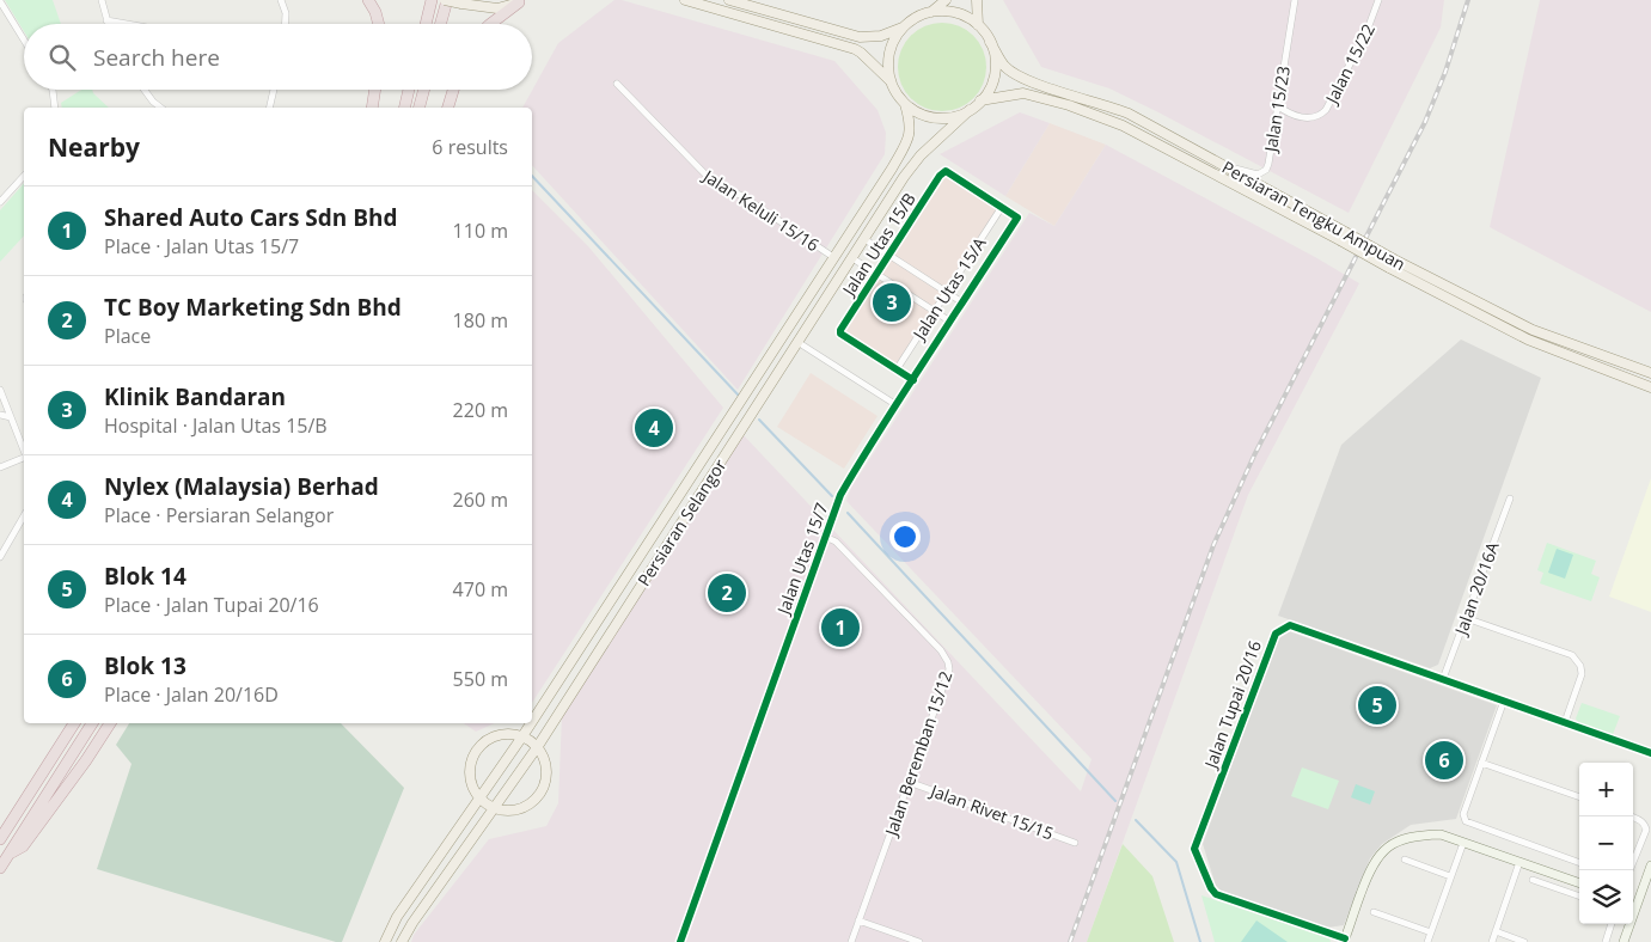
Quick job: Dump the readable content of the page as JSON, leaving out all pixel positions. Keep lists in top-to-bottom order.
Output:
{
  "streets": {
    "main road": ["Persiaran Tengku Ampuan", "Persiaran Selangor"],
    "street": [
      "Jalan 15/22",
      "Jalan 15/23",
      "Jalan Keluli 15/16",
      "Jalan Utas 15/B",
      "Jalan Utas 15/A",
      "Jalan Utas 15/7",
      "Jalan 20/16A",
      "Jalan Tupai 20/16",
      "Jalan Beremban 15/12",
      "Jalan Rivet 15/15"
    ]
  },
  "crossings": [
    ["Jalan 15/22", "Jalan 15/23"],
    ["Jalan 15/23", "Persiaran Tengku Ampuan"],
    ["Jalan Keluli 15/16", "Persiaran Selangor"],
    ["Persiaran Tengku Ampuan", "Persiaran Selangor"],
    ["Jalan Utas 15/B", "Jalan Utas 15/A"],
    ["Jalan Utas 15/B", "Jalan Utas 15/7"],
    ["Jalan Utas 15/7", "Jalan Beremban 15/12"],
    ["Jalan 20/16A", "Jalan Tupai 20/16"],
    ["Jalan Beremban 15/12", "Jalan Rivet 15/15"]
  ],
  "page": {
    "search": "Search here",
    "heading": ["Nearby", "6 results"],
    "list": [
      {
        "mark": "1",
        "name": "Shared Auto Cars Sdn Bhd",
        "note": "Place · Jalan Utas 15/7",
        "value": "110 m"
      },
      {
        "mark": "2",
        "name": "TC Boy Marketing Sdn Bhd",
        "note": "Place",
        "value": "180 m"
      },
      {
        "mark": "3",
        "name": "Klinik Bandaran",
        "note": "Hospital · Jalan Utas 15/B",
        "value": "220 m"
      },
      {
        "mark": "4",
        "name": "Nylex (Malaysia) Berhad",
        "note": "Place · Persiaran Selangor",
        "value": "260 m"
      },
      {
        "mark": "5",
        "name": "Blok 14",
        "note": "Place · Jalan Tupai 20/16",
        "value": "470 m"
      },
      {
        "mark": "6",
        "name": "Blok 13",
        "note": "Place · Jalan 20/16D",
        "value": "550 m"
      }
    ],
    "pins": [
      "3",
      "4",
      "2",
      "1",
      "5",
      "6"
    ],
    "map_buttons": ["+", "−"]
  }
}
